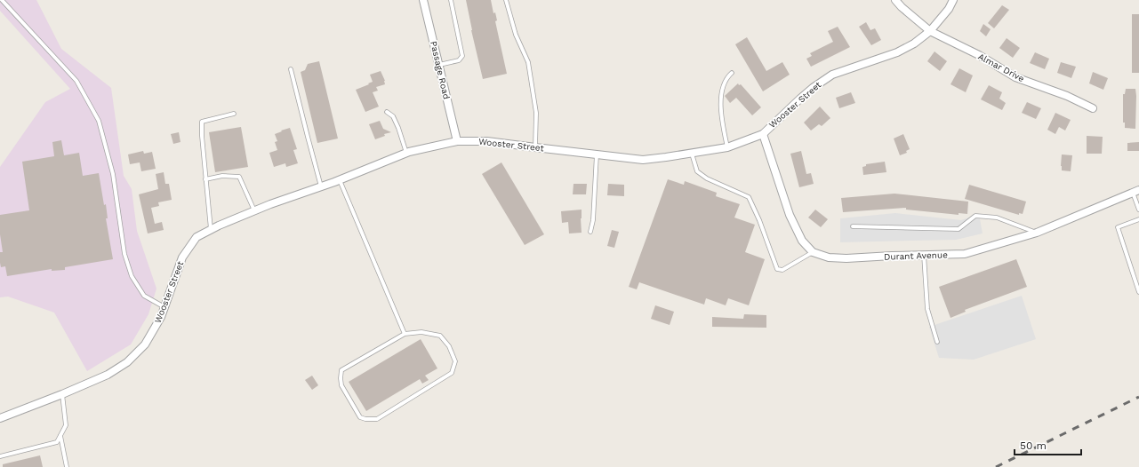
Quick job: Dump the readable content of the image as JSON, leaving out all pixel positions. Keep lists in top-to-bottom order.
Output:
{
  "streets": {
    "street": [
      "Almar Drive",
      "Passage Road",
      "Wooster Street",
      "Durant Avenue"
    ]
  },
  "crossings": [
    ["Almar Drive", "Wooster Street"],
    ["Passage Road", "Wooster Street"]
  ],
  "scale_bar": "50 m"
}
